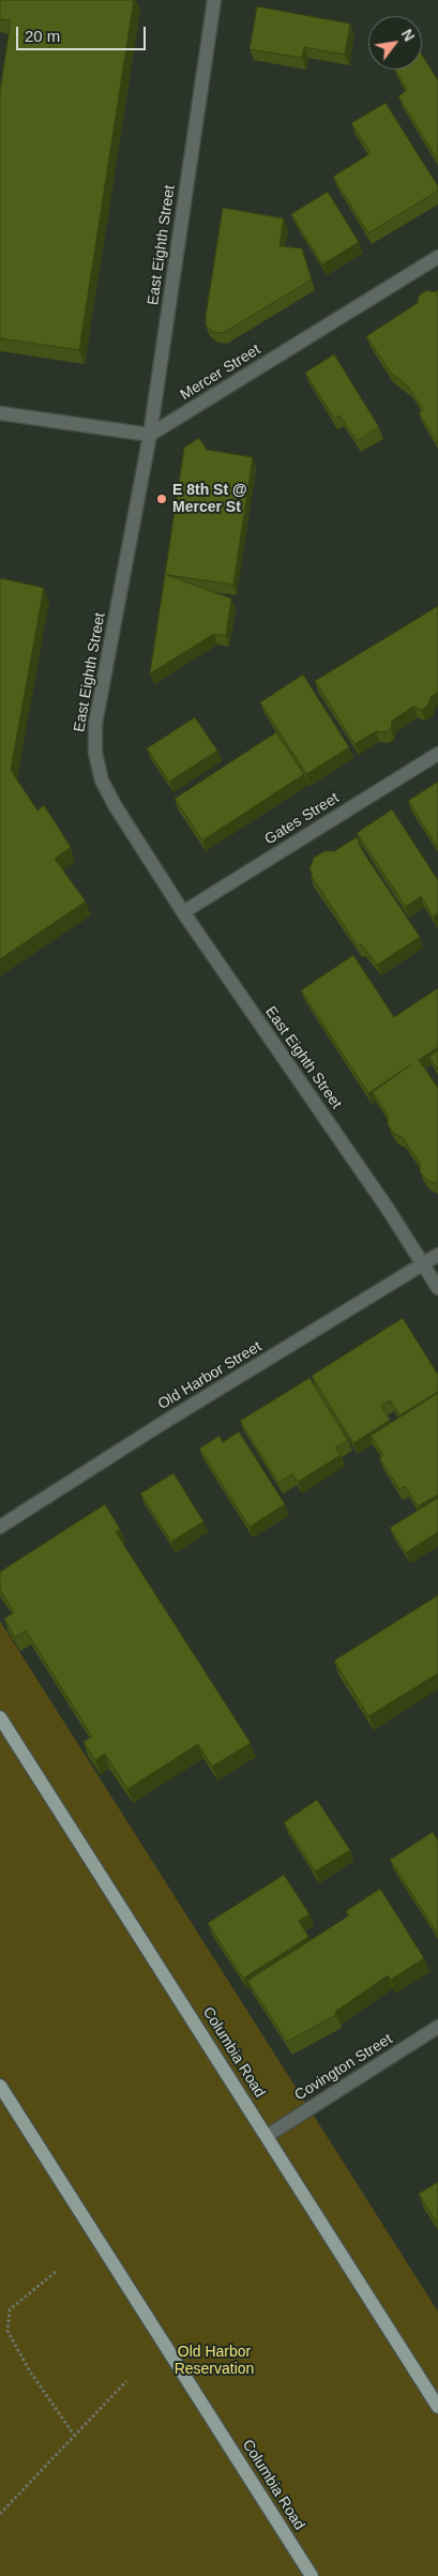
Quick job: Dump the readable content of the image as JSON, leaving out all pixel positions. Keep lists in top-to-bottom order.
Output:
{
  "streets": {
    "main road": ["Columbia Road"],
    "street": [
      "East Eighth Street",
      "Mercer Street",
      "Gates Street",
      "Old Harbor Street",
      "Covington Street"
    ]
  },
  "crossings": [
    ["East Eighth Street", "Mercer Street"],
    ["East Eighth Street", "Gates Street"],
    ["East Eighth Street", "Old Harbor Street"],
    ["Columbia Road", "Covington Street"]
  ],
  "parks": ["Old Harbor Reservation"],
  "places": ["E 8th St @ Mercer St"],
  "scale_bar": "20 m",
  "north": "top right"
}
